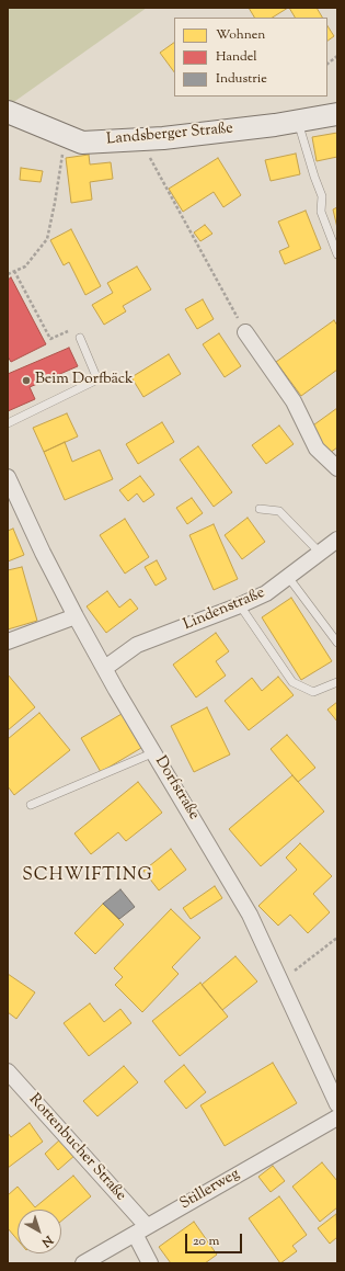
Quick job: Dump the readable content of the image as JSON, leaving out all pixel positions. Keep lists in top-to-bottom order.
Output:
{
  "streets": {
    "street": [
      "Landsberger Straße",
      "Lindenstraße",
      "Dorfstraße",
      "Rottenbucher Straße",
      "Stillerweg"
    ]
  },
  "crossings": [
    ["Lindenstraße", "Dorfstraße"],
    ["Rottenbucher Straße", "Stillerweg"]
  ],
  "districts": ["SCHWIFTING"],
  "places": ["Beim Dorfbäck"],
  "legend": ["Wohnen", "Handel", "Industrie"],
  "scale_bar": "20 m",
  "north": "bottom right"
}
